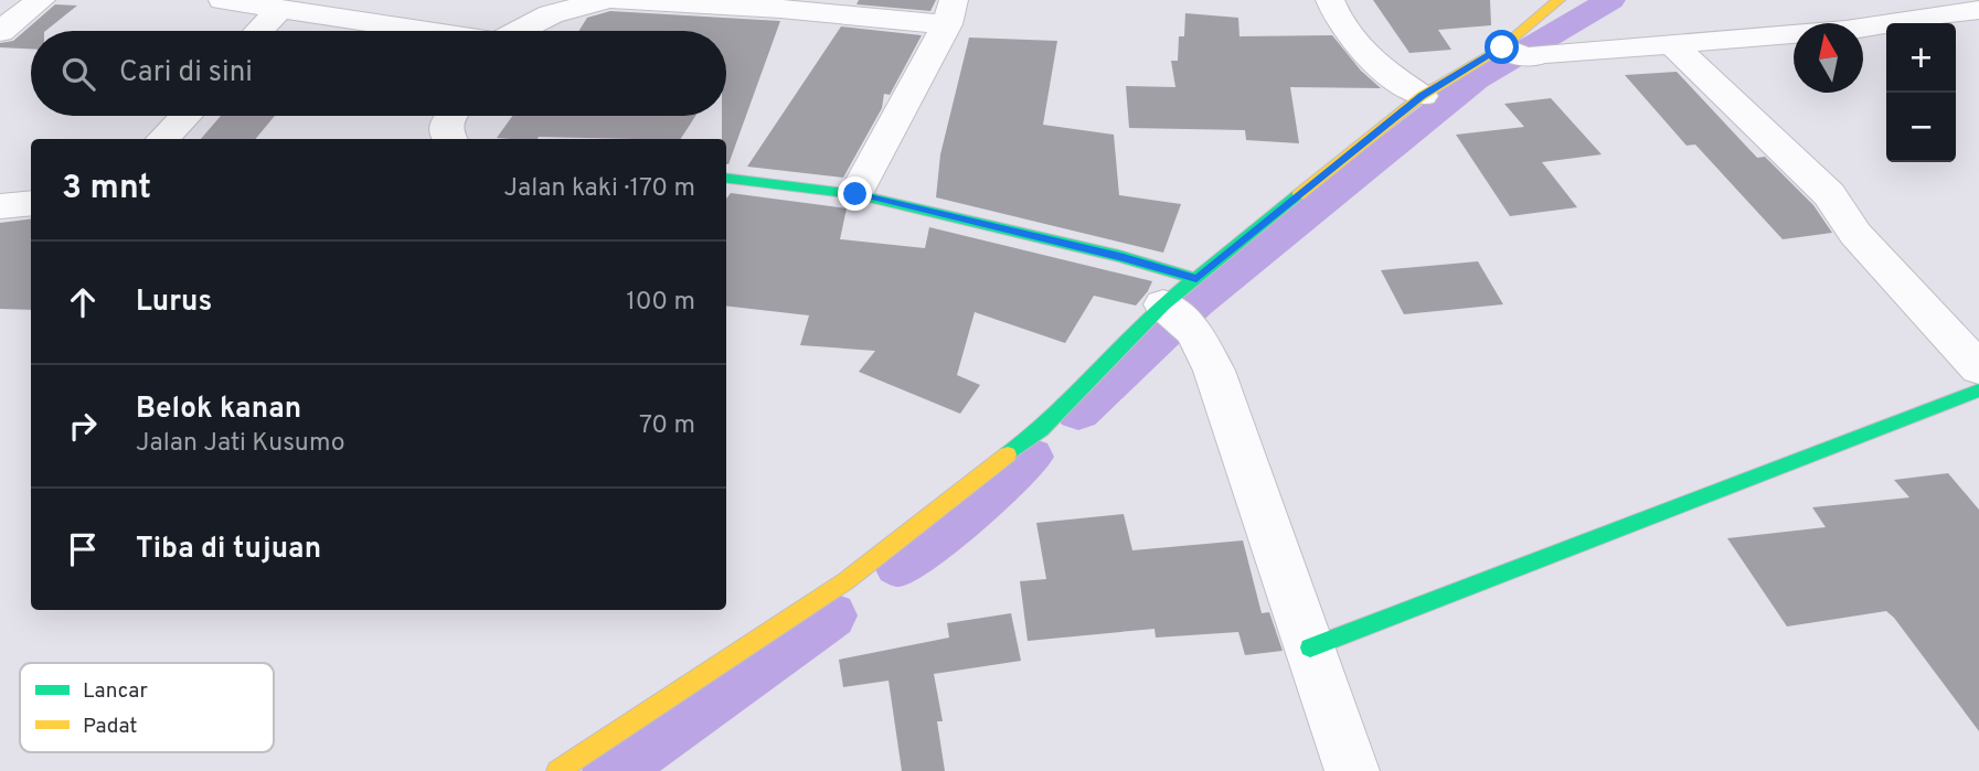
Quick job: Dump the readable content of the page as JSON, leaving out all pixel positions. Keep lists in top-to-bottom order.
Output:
{
  "legend": ["Lancar", "Padat"],
  "north": "top",
  "page": {
    "map_buttons": ["+", "−"],
    "search": "Cari di sini",
    "heading": ["3 mnt", "Jalan kaki · 170 m"],
    "list": [
      ["Lurus", "100 m"],
      ["Belok kanan", "Jalan Jati Kusumo", "70 m"],
      "Tiba di tujuan"
    ]
  }
}
